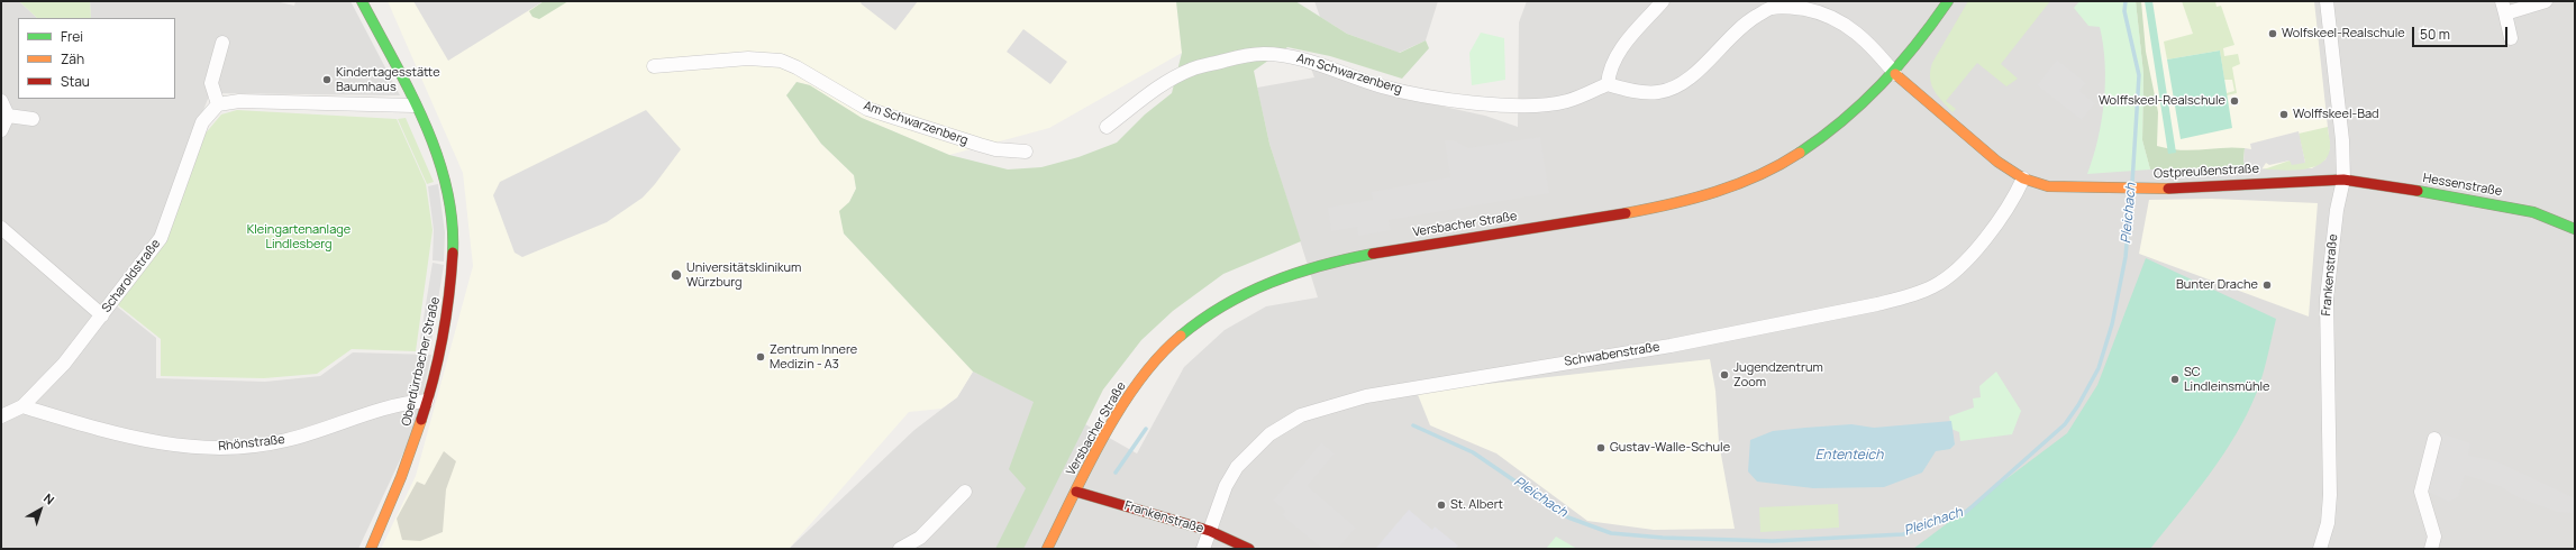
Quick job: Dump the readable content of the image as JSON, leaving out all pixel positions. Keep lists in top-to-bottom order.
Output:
{
  "streets": {
    "street": [
      "Am Schwarzenberg",
      "Ostpreußenstraße",
      "Hessenstraße",
      "Versbacher Straße",
      "Frankenstraße",
      "Scharoldstraße",
      "Schwabenstraße",
      "Oberdürrbacher Straße",
      "Rhönstraße"
    ]
  },
  "crossings": [
    ["Ostpreußenstraße", "Hessenstraße"],
    ["Ostpreußenstraße", "Versbacher Straße"],
    ["Ostpreußenstraße", "Frankenstraße"],
    ["Ostpreußenstraße", "Schwabenstraße"],
    ["Hessenstraße", "Frankenstraße"],
    ["Versbacher Straße", "Frankenstraße"],
    ["Frankenstraße", "Schwabenstraße"],
    ["Scharoldstraße", "Rhönstraße"],
    ["Oberdürrbacher Straße", "Rhönstraße"]
  ],
  "water": ["Pleichach", "Ententeich"],
  "parks": ["Kleingartenanlage Lindlesberg"],
  "places": [
    "Wolfskeel-Realschule",
    "Kindertagesstätte Baumhaus",
    "Wolffskeel-Realschule",
    "Wolffskeel-Bad",
    "Universitätsklinikum Würzburg",
    "Bunter Drache",
    "Zentrum Innere Medizin - A3",
    "Jugendzentrum Zoom",
    "SC Lindleinsmühle",
    "Gustav-Walle-Schule",
    "St. Albert"
  ],
  "legend": ["Frei", "Zäh", "Stau"],
  "scale_bar": "50 m",
  "north": "top right"
}
